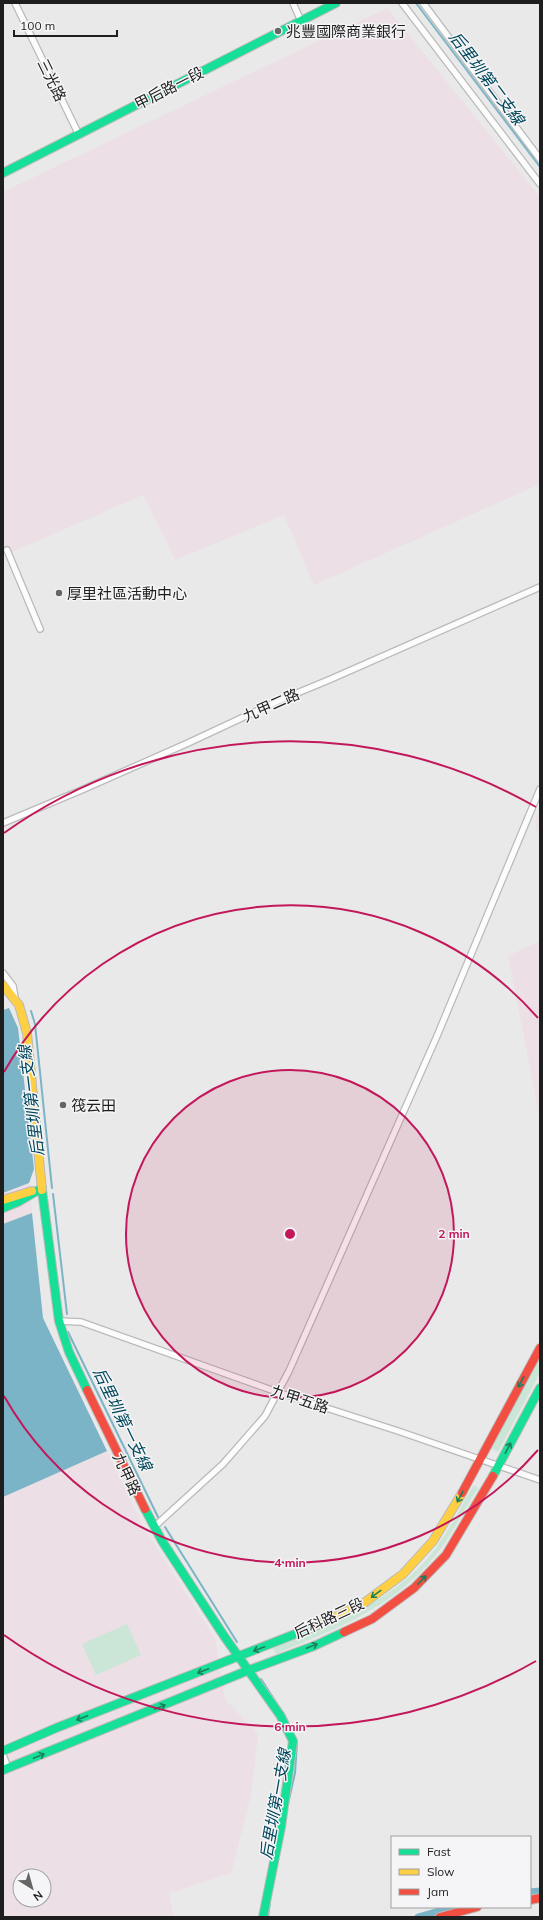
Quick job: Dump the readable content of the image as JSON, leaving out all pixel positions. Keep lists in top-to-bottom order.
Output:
{
  "streets": {
    "street": [
      "三光路",
      "甲后路一段",
      "九甲二路",
      "九甲五路",
      "九甲路",
      "后科路三段"
    ]
  },
  "crossings": [
    ["三光路", "甲后路一段"],
    ["九甲五路", "九甲路"],
    ["九甲五路", "后科路三段"],
    ["九甲路", "后科路三段"]
  ],
  "water": ["后里圳第二支線", "后里圳第一支線"],
  "places": ["兆豐國際商業銀行", "厚里社區活動中心", "筏云田"],
  "legend": ["Fast", "Slow", "Jam"],
  "scale_bar": "100 m",
  "north": "bottom right",
  "rings": ["2 min", "4 min", "6 min"]
}
